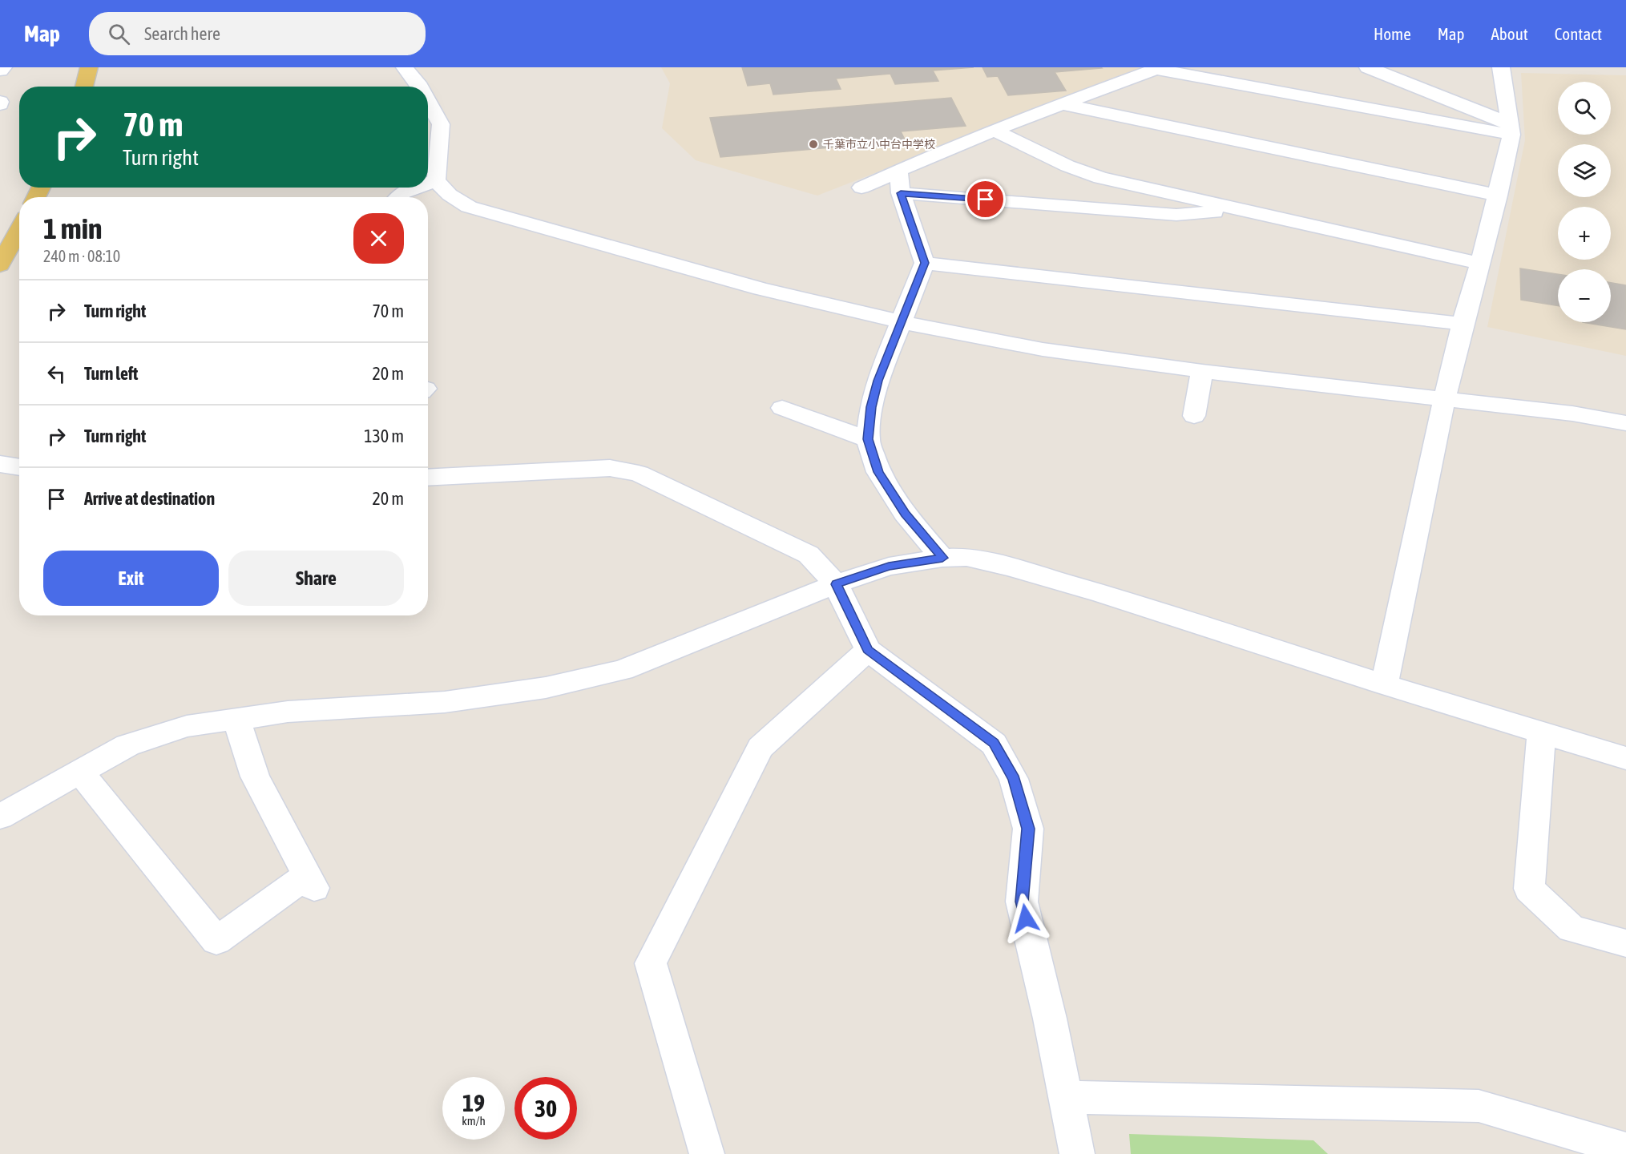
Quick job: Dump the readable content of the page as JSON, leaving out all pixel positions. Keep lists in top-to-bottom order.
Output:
{
  "places": ["千葉市立小中台中学校"],
  "page": {
    "header": "Map",
    "search": "Search here",
    "nav": [
      "Home",
      "Map",
      "About",
      "Contact"
    ],
    "map_buttons": ["+", "−"],
    "turn": ["70 m", "Turn right"],
    "heading": ["1 min", "240 m · 08:10"],
    "list": [
      {
        "name": "Turn right",
        "value": "70 m"
      },
      {
        "name": "Turn left",
        "value": "20 m"
      },
      {
        "name": "Turn right",
        "value": "130 m"
      },
      {
        "name": "Arrive at destination",
        "value": "20 m"
      }
    ],
    "buttons": ["Exit", "Share"],
    "speed": "19 km/h",
    "limit": "30"
  }
}
